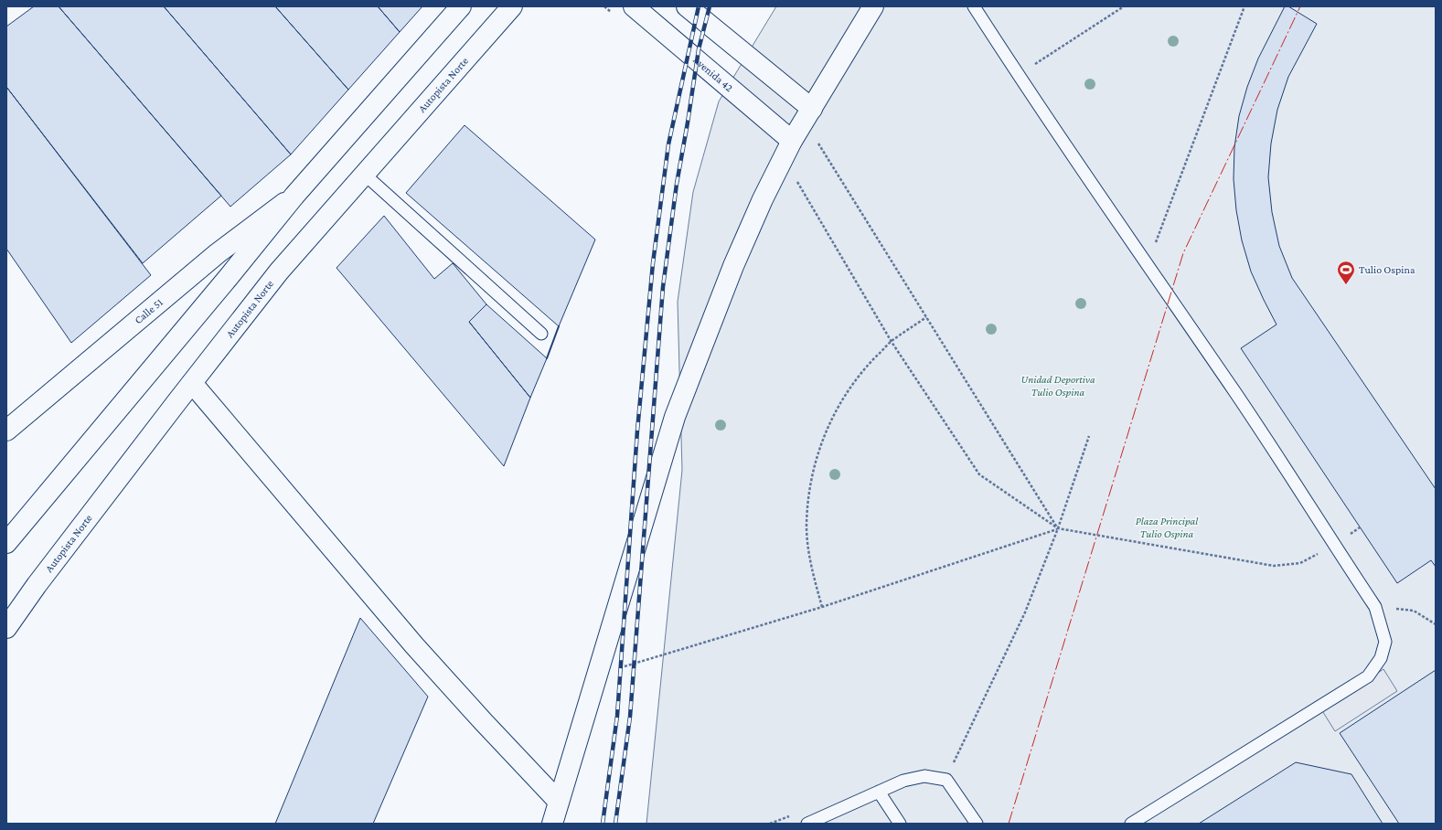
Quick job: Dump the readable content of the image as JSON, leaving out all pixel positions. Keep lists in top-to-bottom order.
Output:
{
  "streets": {
    "street": ["Avenida 42", "Autopista Norte", "Calle 51"]
  },
  "parks": ["Unidad Deportiva Tulio Ospina", "Plaza Principal Tulio Ospina"],
  "places": {
    "sports": ["Tulio Ospina"]
  }
}
